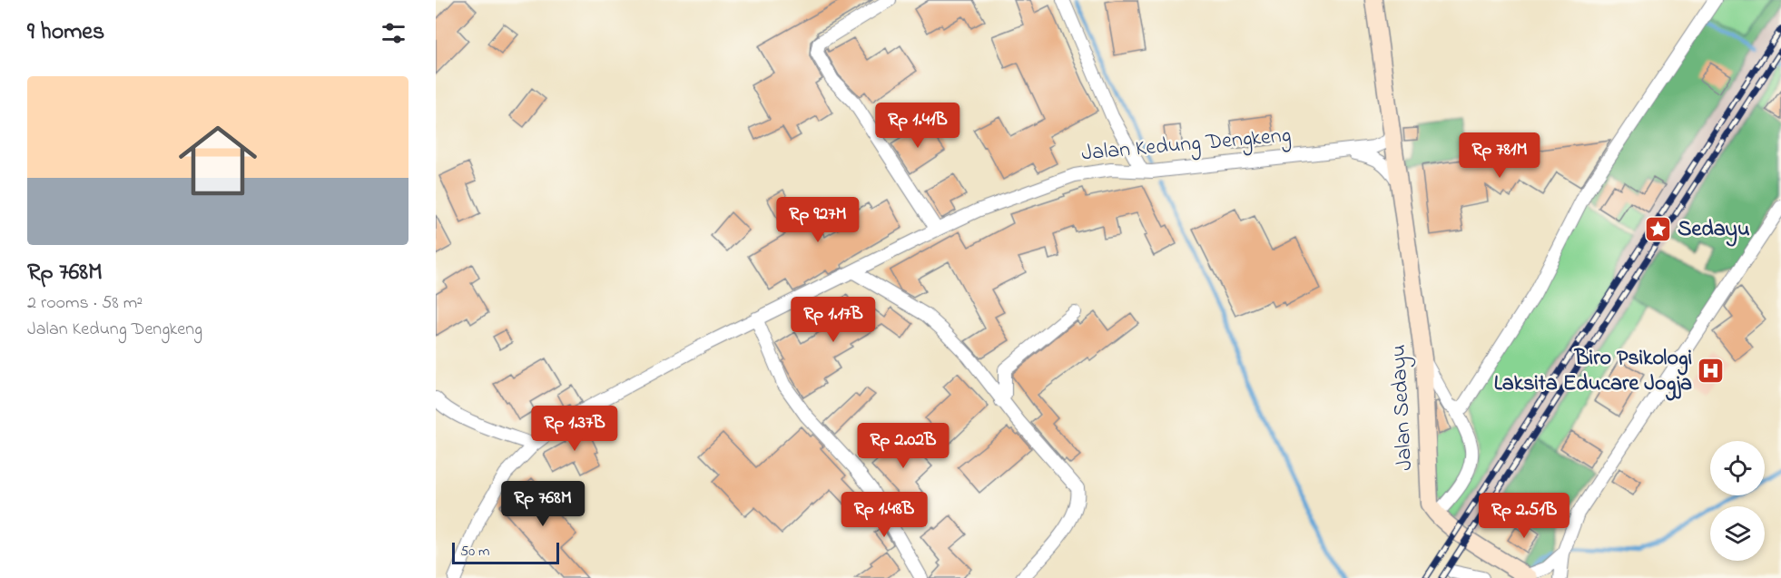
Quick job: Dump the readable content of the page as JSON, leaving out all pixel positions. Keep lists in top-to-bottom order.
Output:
{
  "streets": {
    "street": ["Jalan Kedung Dengkeng", "Jalan Sedayu"]
  },
  "crossings": [
    ["Jalan Kedung Dengkeng", "Jalan Sedayu"]
  ],
  "places": {
    "place": ["Sedayu"],
    "hospital": ["Biro Psikologi Laksita Educare Jogja"]
  },
  "scale_bar": "50 m",
  "page": {
    "heading": "9 homes",
    "list": [
      {
        "name": "Rp 768M",
        "note": "2 rooms · 58 m² · Jalan Kedung Dengkeng"
      }
    ],
    "price": [
      "Rp 1.41B",
      "Rp 781M",
      "Rp 927M",
      "Rp 1.17B",
      "Rp 1.37B",
      "Rp 2.02B",
      "Rp 768M",
      "Rp 1.48B",
      "Rp 2.51B"
    ],
    "scale": "50 m"
  }
}
